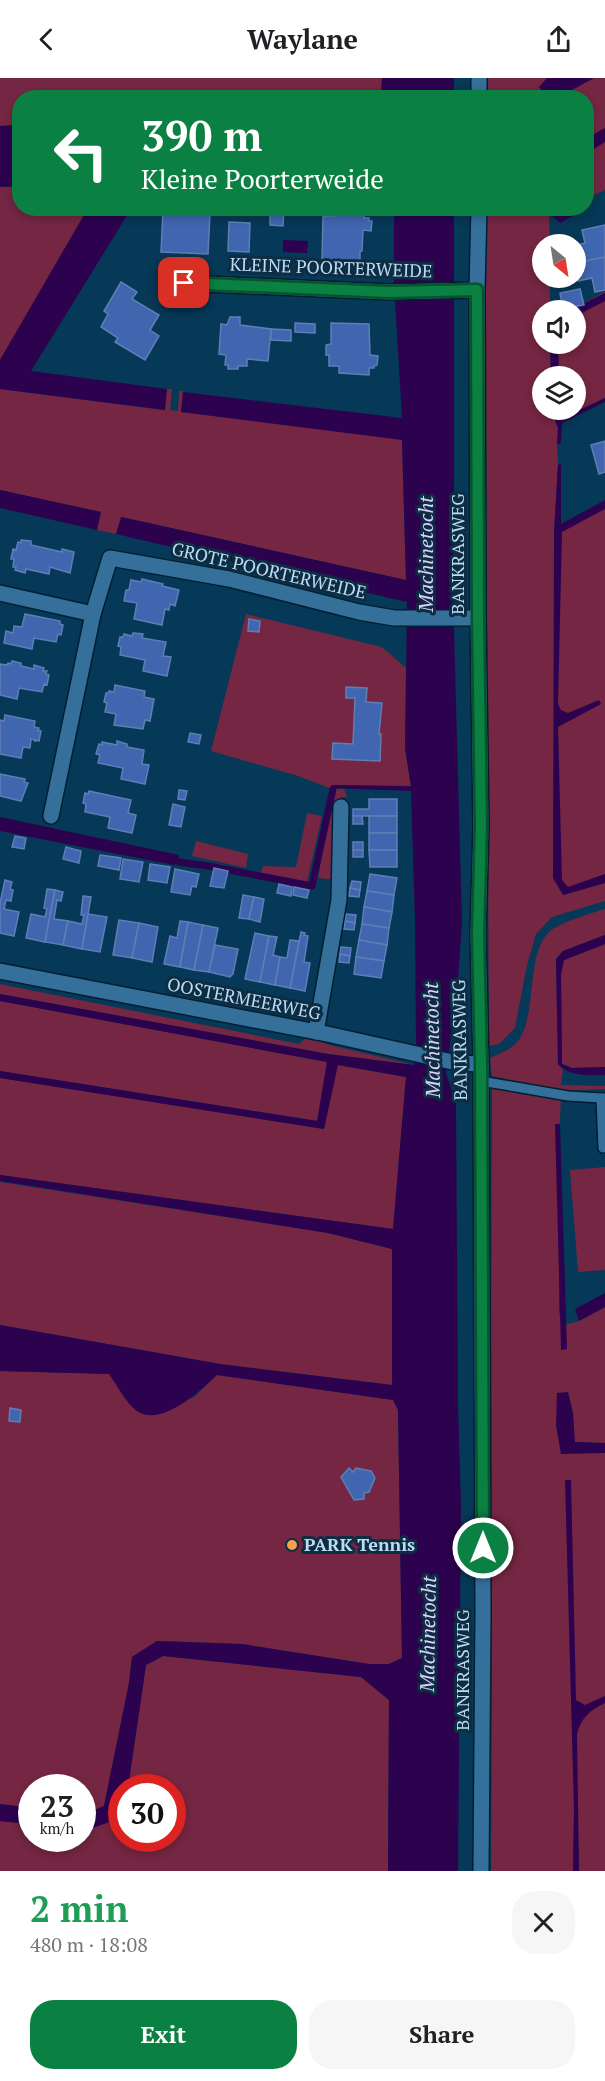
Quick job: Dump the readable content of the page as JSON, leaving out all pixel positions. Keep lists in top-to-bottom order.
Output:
{
  "streets": {
    "street": [
      "KLEINE POORTERWEIDE",
      "BANKRASWEG",
      "GROTE POORTERWEIDE",
      "OOSTERMEERWEG"
    ]
  },
  "crossings": [
    ["KLEINE POORTERWEIDE", "BANKRASWEG"],
    ["BANKRASWEG", "GROTE POORTERWEIDE"],
    ["BANKRASWEG", "OOSTERMEERWEG"]
  ],
  "water": ["Machinetocht"],
  "places": ["PARK Tennis"],
  "north": "bottom right",
  "page": {
    "header": "Waylane",
    "turn": ["390 m", "Kleine Poorterweide"],
    "speed": "23 km/h",
    "limit": "30",
    "heading": ["2 min", "480 m · 18:08"],
    "buttons": ["Exit", "Share"]
  }
}
